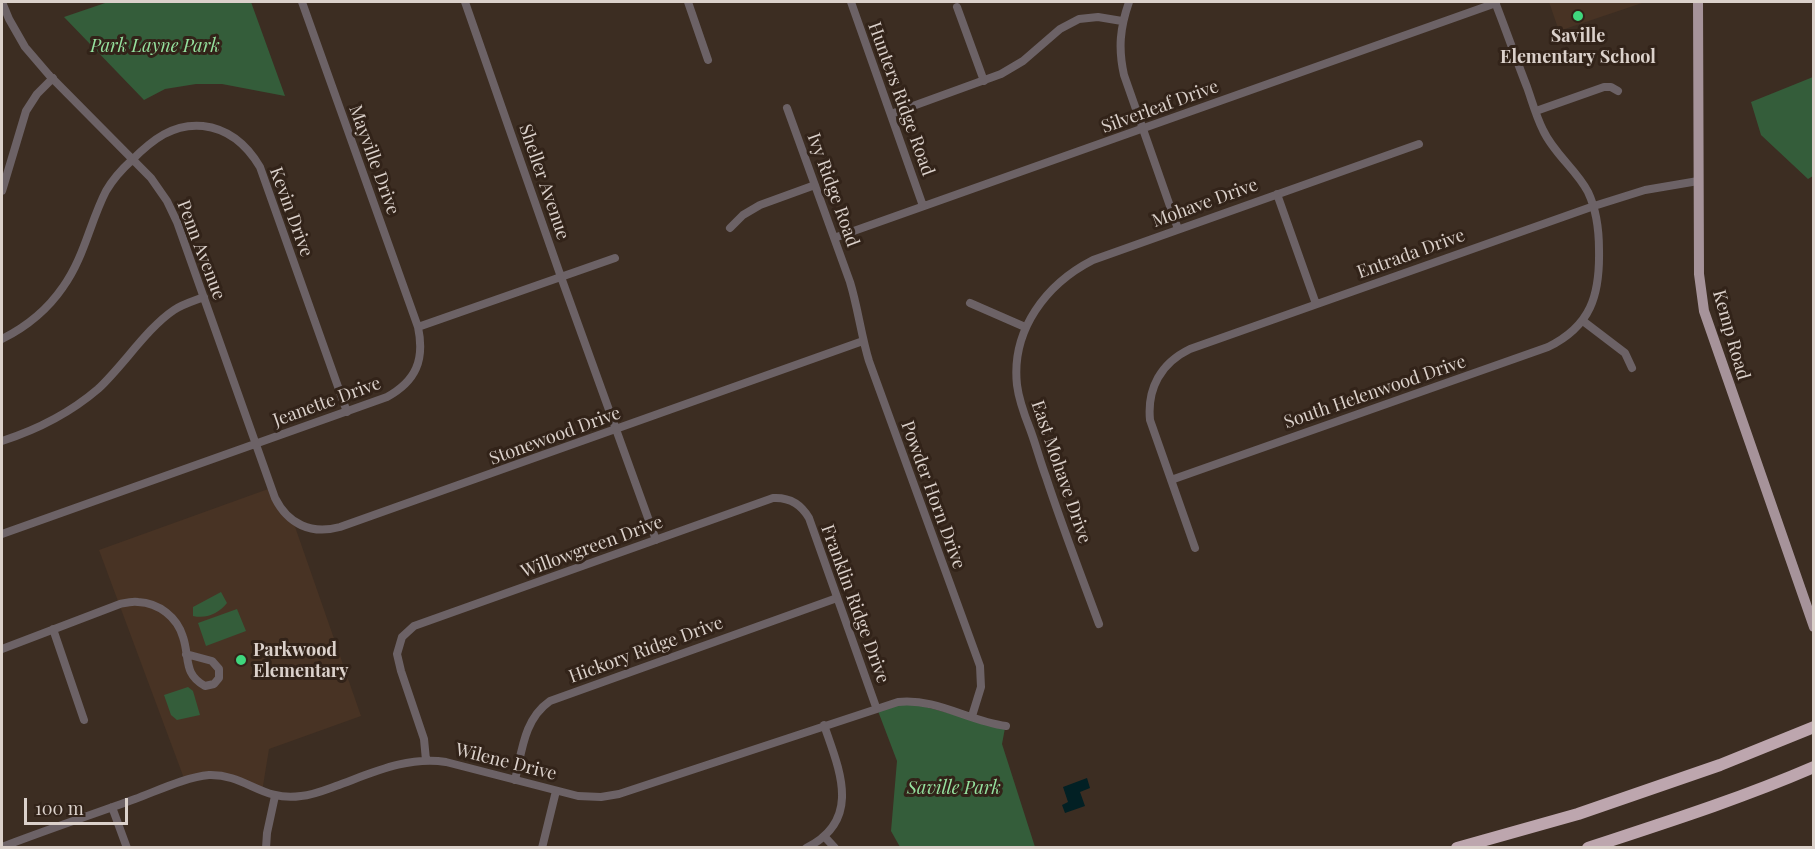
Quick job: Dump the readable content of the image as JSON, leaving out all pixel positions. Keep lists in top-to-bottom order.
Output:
{
  "streets": {
    "main road": ["Kemp Road"],
    "street": [
      "Hunters Ridge Road",
      "Silverleaf Drive",
      "Mayville Drive",
      "Sheller Avenue",
      "Ivy Ridge Road",
      "Mohave Drive",
      "Kevin Drive",
      "Penn Avenue",
      "Entrada Drive",
      "South Helenwood Drive",
      "Jeanette Drive",
      "Stonewood Drive",
      "East Mohave Drive",
      "Powder Horn Drive",
      "Willowgreen Drive",
      "Franklin Ridge Drive",
      "Hickory Ridge Drive",
      "Wilene Drive"
    ]
  },
  "crossings": [
    ["Hunters Ridge Road", "Silverleaf Drive"],
    ["Silverleaf Drive", "Ivy Ridge Road"],
    ["Mayville Drive", "Jeanette Drive"],
    ["Sheller Avenue", "Stonewood Drive"],
    ["Sheller Avenue", "Willowgreen Drive"],
    ["Ivy Ridge Road", "Powder Horn Drive"],
    ["Mohave Drive", "East Mohave Drive"],
    ["Kevin Drive", "Penn Avenue"],
    ["Kevin Drive", "Jeanette Drive"],
    ["Penn Avenue", "Jeanette Drive"],
    ["Penn Avenue", "Stonewood Drive"],
    ["Entrada Drive", "Kemp Road"],
    ["Entrada Drive", "South Helenwood Drive"],
    ["Stonewood Drive", "Powder Horn Drive"],
    ["Powder Horn Drive", "Wilene Drive"],
    ["Willowgreen Drive", "Franklin Ridge Drive"],
    ["Willowgreen Drive", "Wilene Drive"],
    ["Franklin Ridge Drive", "Hickory Ridge Drive"],
    ["Franklin Ridge Drive", "Wilene Drive"],
    ["Hickory Ridge Drive", "Wilene Drive"]
  ],
  "parks": ["Park Layne Park", "Saville Park"],
  "places": ["Saville Elementary School", "Parkwood Elementary"],
  "scale_bar": "100 m"
}
